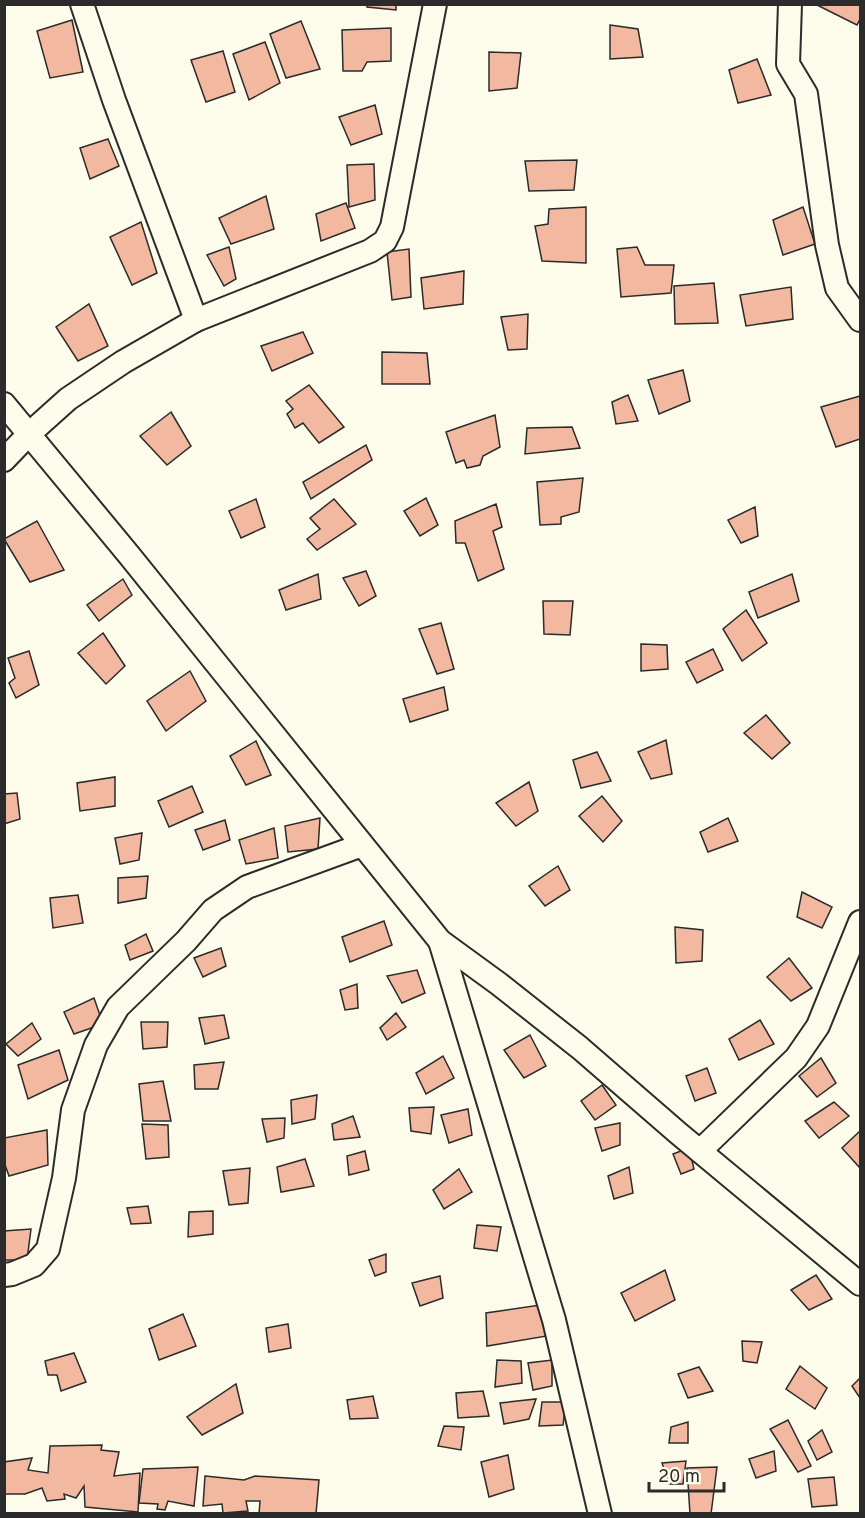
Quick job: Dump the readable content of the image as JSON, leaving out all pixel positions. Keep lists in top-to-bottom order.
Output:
{
  "scale_bar": "20 m"
}
